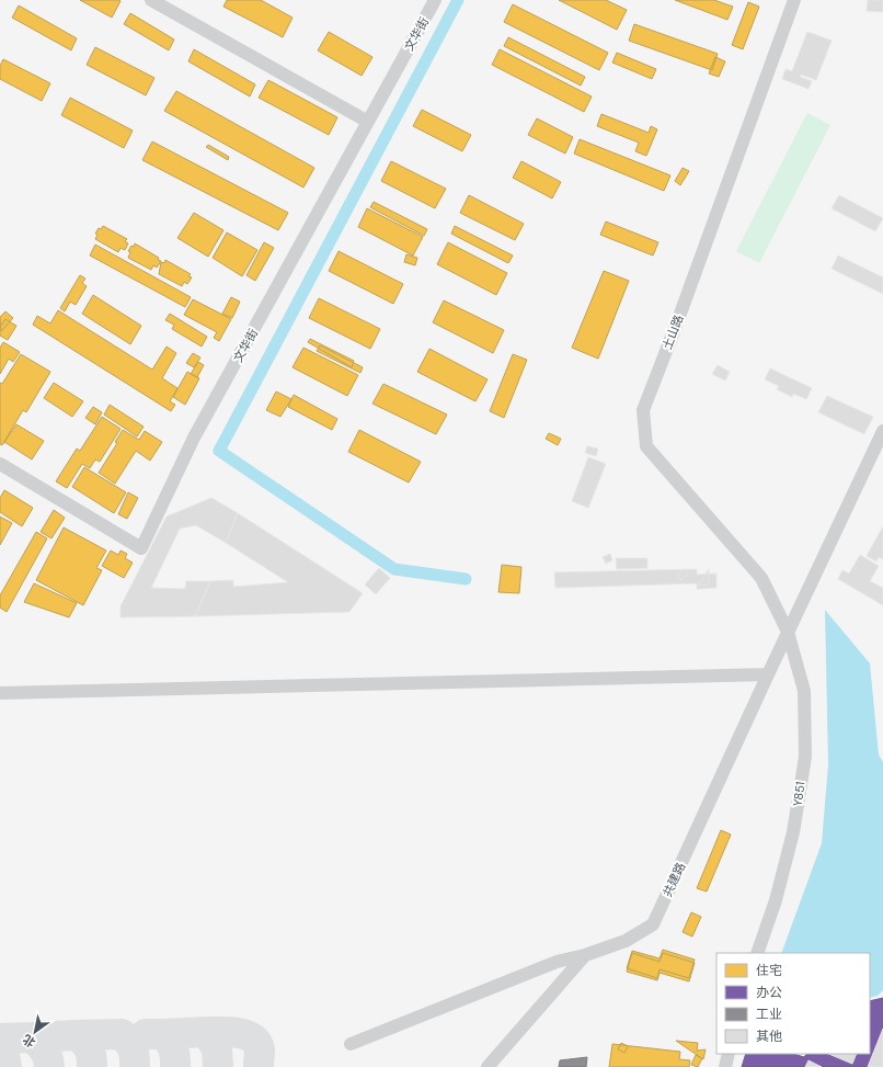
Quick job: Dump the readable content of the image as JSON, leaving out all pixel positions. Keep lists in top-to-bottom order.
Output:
{
  "streets": {
    "street": [
      "文华街",
      "土山路",
      "Y851",
      "共建路"
    ]
  },
  "crossings": [
    ["土山路", "Y851"],
    ["土山路", "共建路"],
    ["Y851", "共建路"]
  ],
  "legend": [
    "住宅",
    "办公",
    "工业",
    "其他"
  ],
  "north": "bottom left"
}
